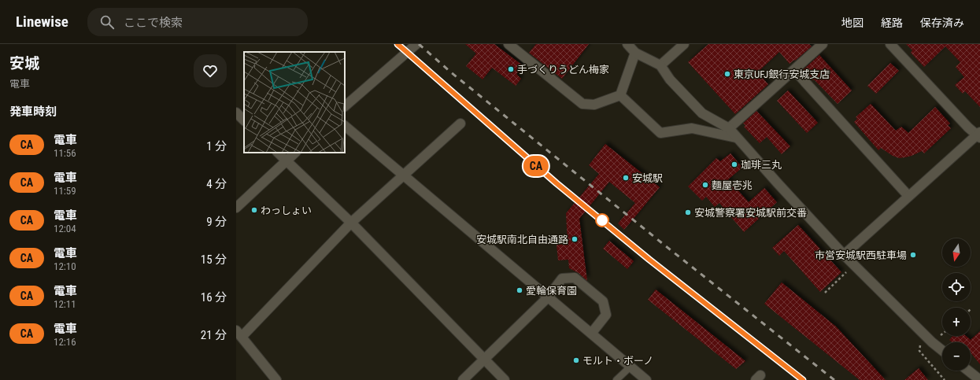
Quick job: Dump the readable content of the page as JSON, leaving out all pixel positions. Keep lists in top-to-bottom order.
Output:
{
  "places": [
    "手づくりうどん梅家",
    "東京UFJ銀行安城支店",
    "珈琲三丸",
    "安城駅",
    "麵屋壱兆",
    "わっしょい",
    "安城警察署安城駅前交番",
    "安城駅南北自由通路",
    "市営安城駅西駐車場",
    "愛輪保育園",
    "モルト・ボーノ"
  ],
  "north": "bottom",
  "page": {
    "header": "Linewise",
    "search": "ここで検索",
    "nav": ["地図", "経路", "保存済み"],
    "heading": [
      ["安城", "電車"],
      "発車時刻"
    ],
    "on_map": "CA",
    "list": [
      {
        "mark": "CA",
        "name": "電車",
        "note": "11:56",
        "value": "1 分"
      },
      {
        "mark": "CA",
        "name": "電車",
        "note": "11:59",
        "value": "4 分"
      },
      {
        "mark": "CA",
        "name": "電車",
        "note": "12:04",
        "value": "9 分"
      },
      {
        "mark": "CA",
        "name": "電車",
        "note": "12:10",
        "value": "15 分"
      },
      {
        "mark": "CA",
        "name": "電車",
        "note": "12:11",
        "value": "16 分"
      },
      {
        "mark": "CA",
        "name": "電車",
        "note": "12:16",
        "value": "21 分"
      }
    ],
    "map_buttons": ["+", "−"]
  }
}
